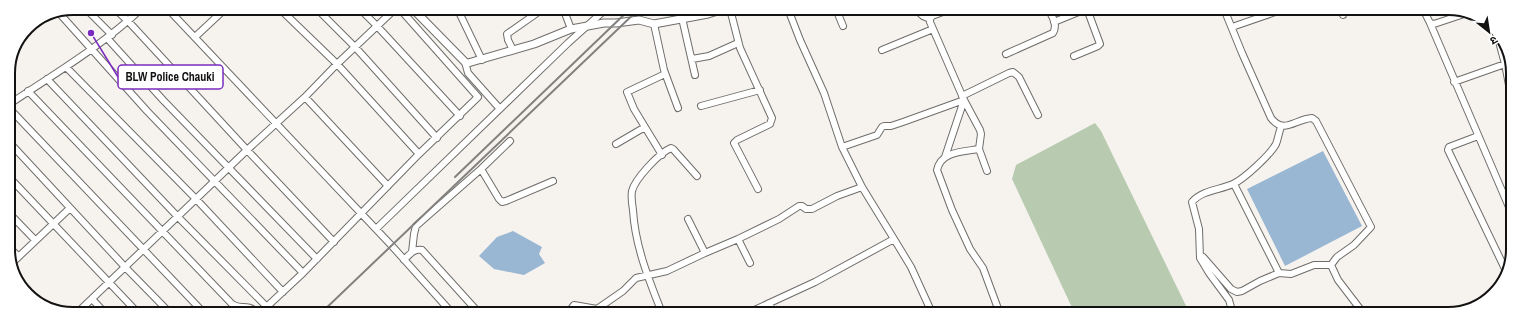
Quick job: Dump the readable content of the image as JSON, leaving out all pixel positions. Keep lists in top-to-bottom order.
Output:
{
  "places": ["BLW Police Chauki"],
  "north": "bottom right"
}
